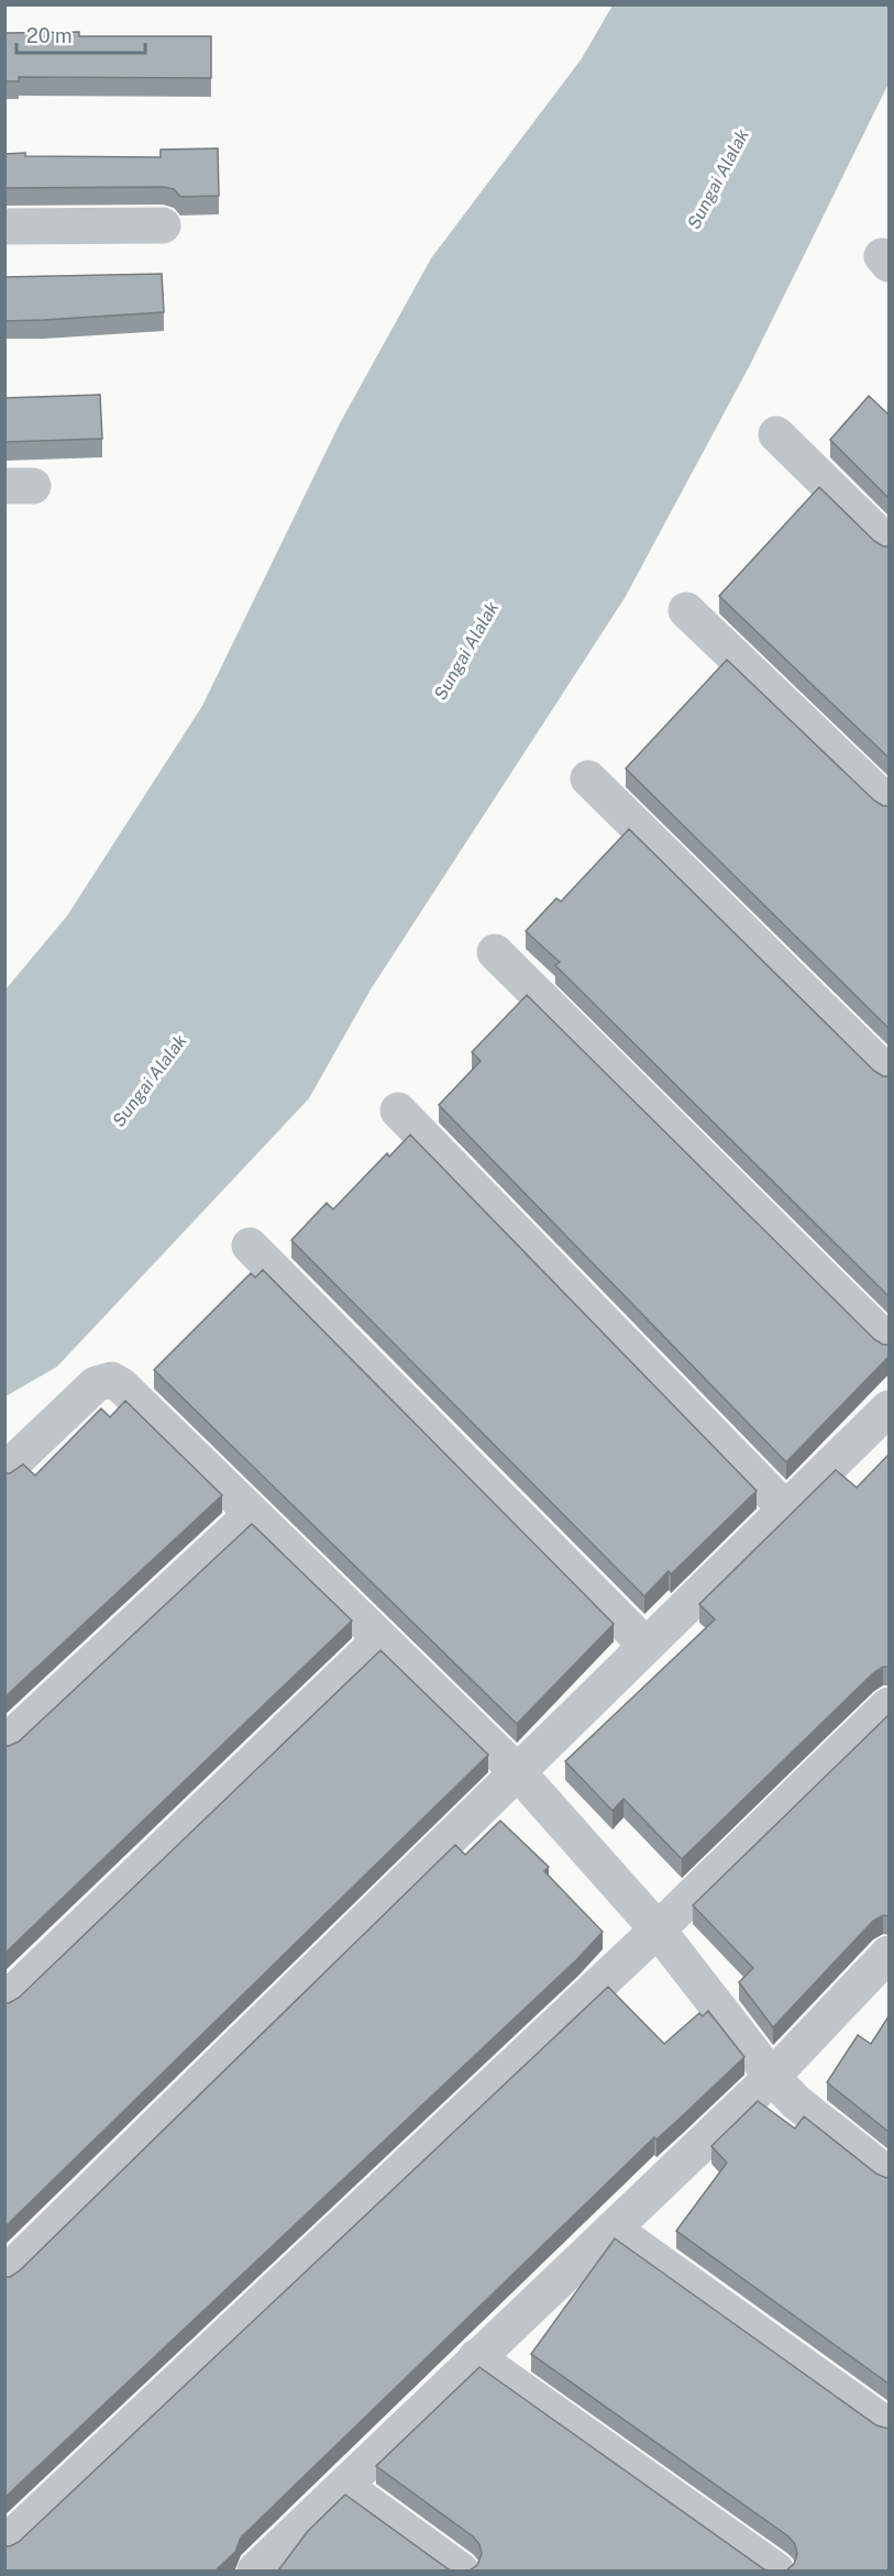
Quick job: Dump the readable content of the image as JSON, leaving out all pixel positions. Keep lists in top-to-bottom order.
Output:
{
  "water": ["Sungai Alalak"],
  "scale_bar": "20 m"
}
